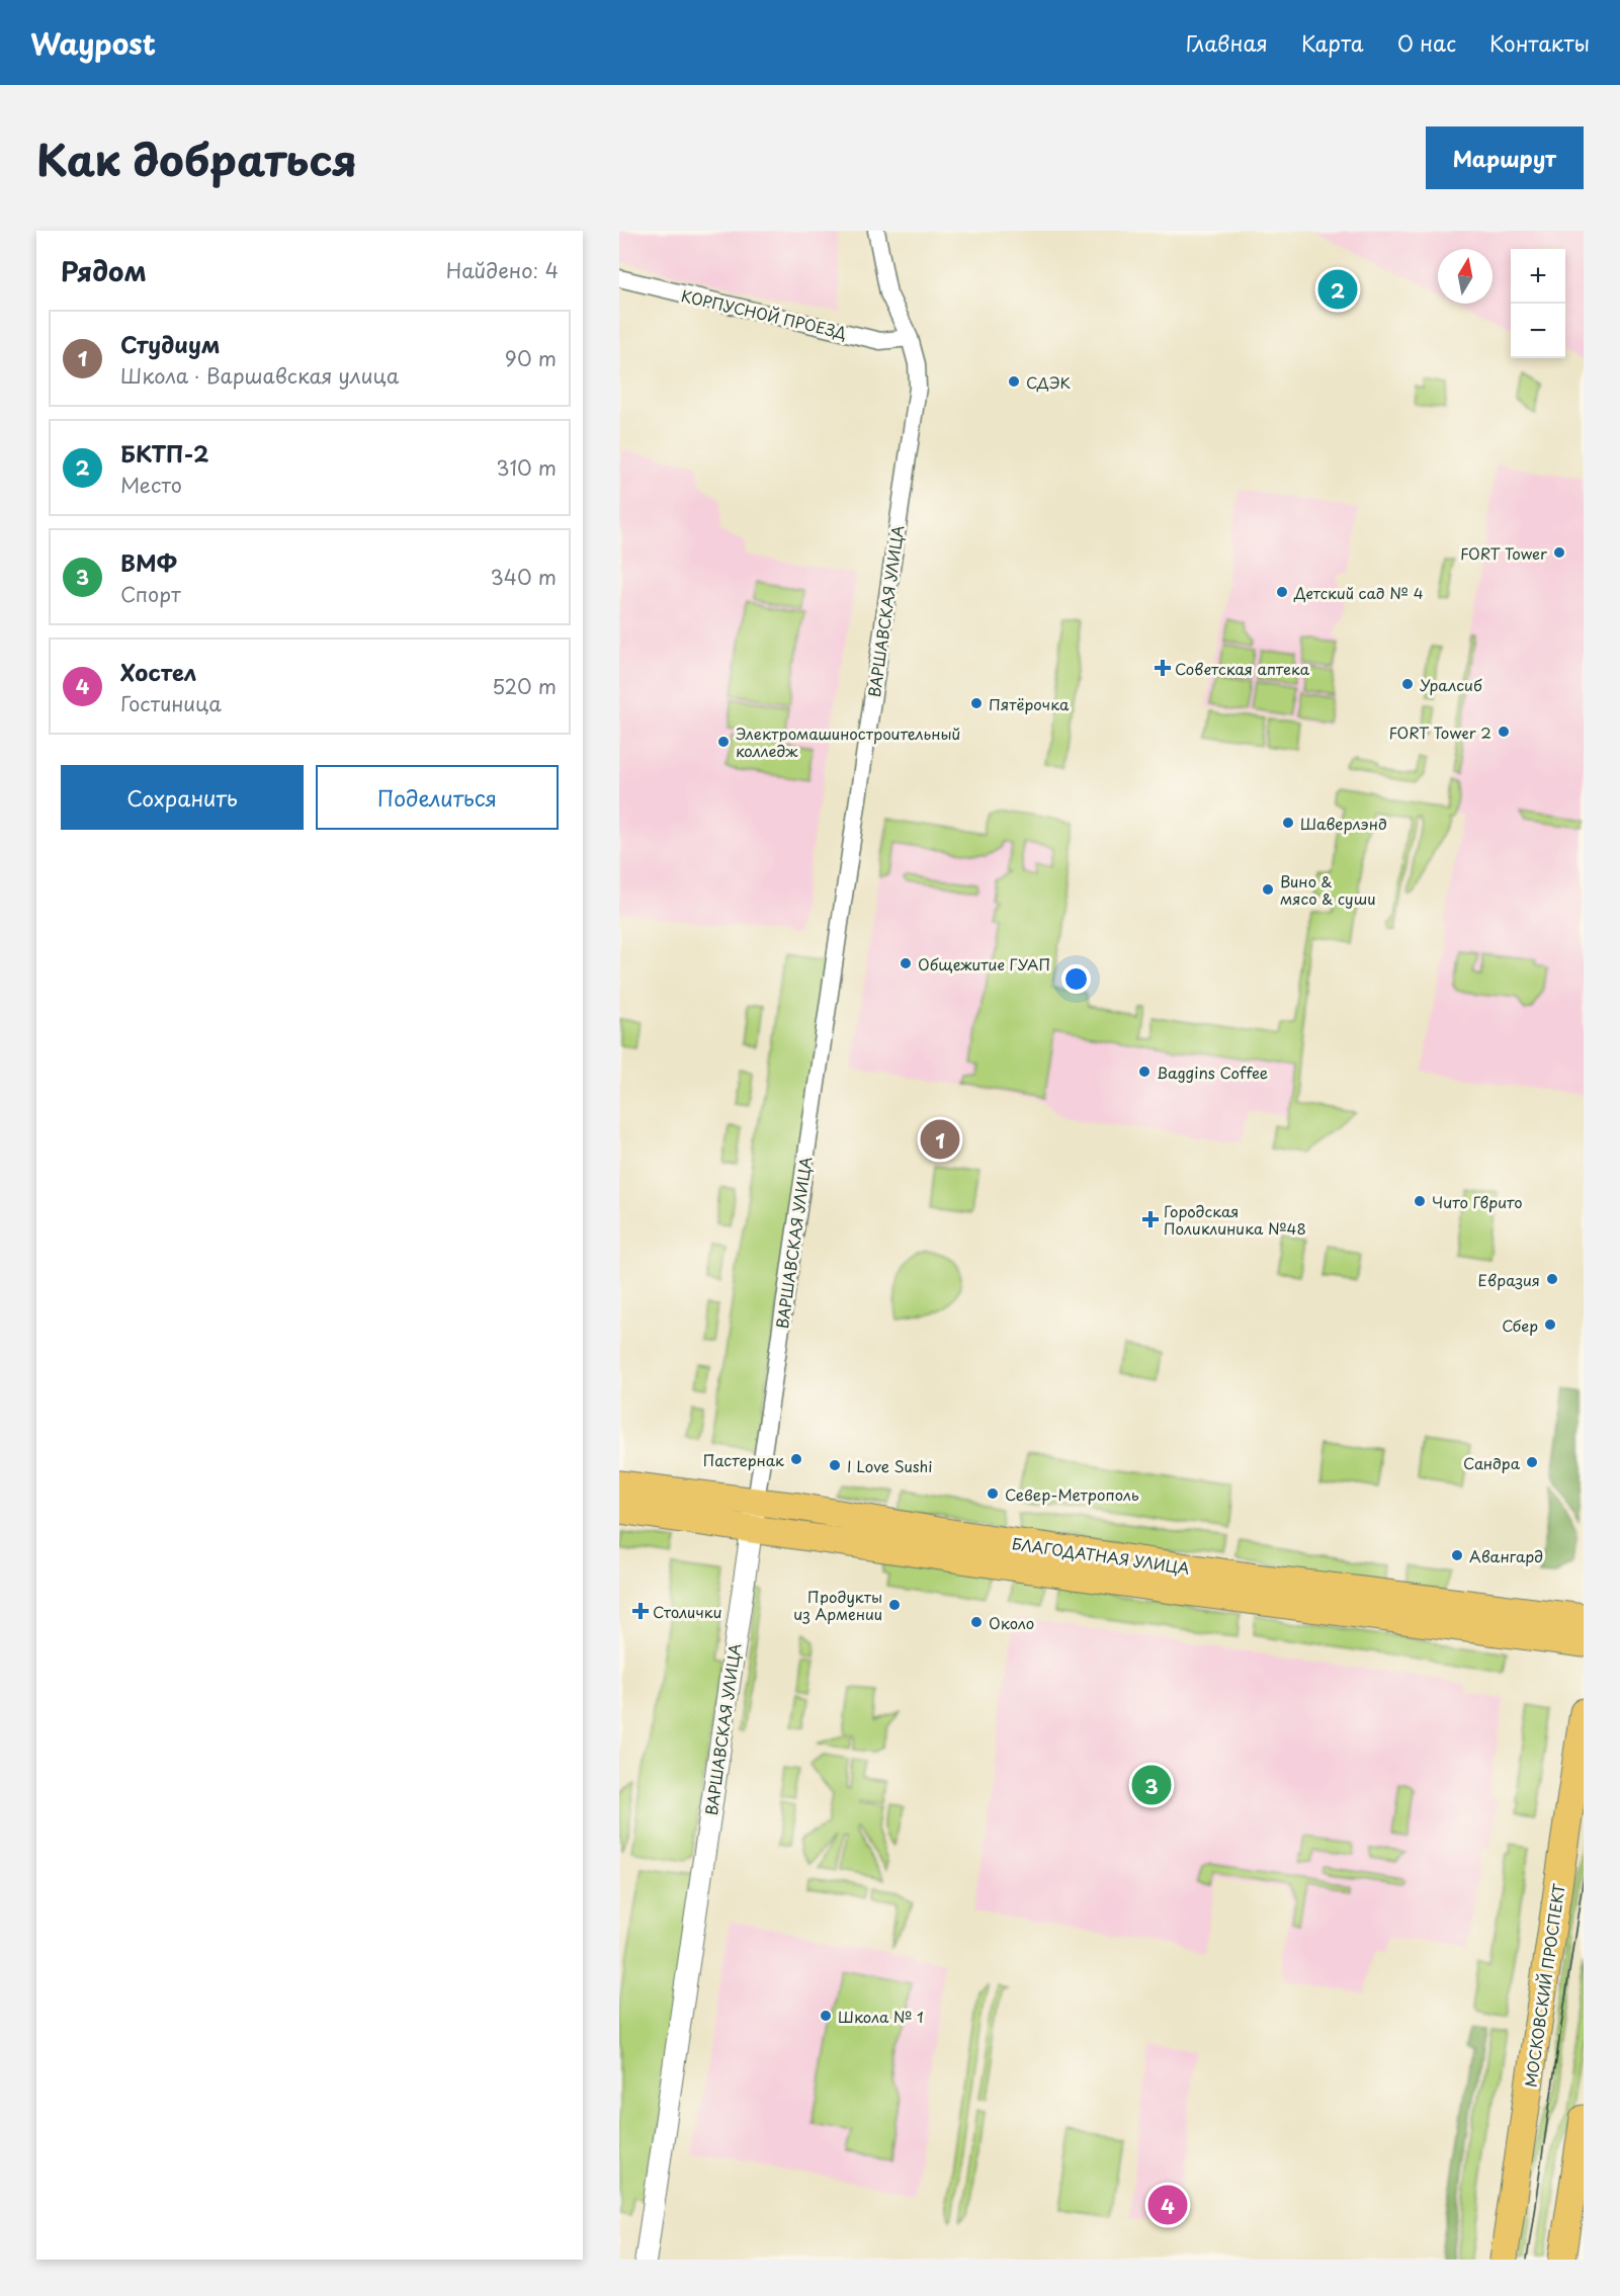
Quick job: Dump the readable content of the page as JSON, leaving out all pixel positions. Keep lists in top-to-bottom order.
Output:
{
  "streets": {
    "main road": ["БЛАГОДАТНАЯ УЛИЦА", "МОСКОВСКИЙ ПРОСПЕКТ"],
    "street": ["КОРПУСНОЙ ПРОЕЗД", "ВАРШАВСКАЯ УЛИЦА"]
  },
  "crossings": [
    ["КОРПУСНОЙ ПРОЕЗД", "ВАРШАВСКАЯ УЛИЦА"],
    ["ВАРШАВСКАЯ УЛИЦА", "БЛАГОДАТНАЯ УЛИЦА"]
  ],
  "places": {
    "other": [
      "СДЭК",
      "FORT Tower",
      "Детский сад № 4",
      "Уралсиб",
      "Пятёрочка",
      "FORT Tower 2",
      "Электромашиностроительный колледж",
      "Шаверлэнд",
      "Вино & мясо & суши",
      "Общежитие ГУАП",
      "Baggins Coffee",
      "Чито Гврито",
      "Евразия",
      "Сбер",
      "Пастернак",
      "Сандра",
      "I Love Sushi",
      "Север-Метрополь",
      "Авангард",
      "Продукты из Армении",
      "Около",
      "Школа № 1"
    ],
    "health": ["Советская аптека", "Городская Поликлиника №48", "Столички"]
  },
  "north": "top",
  "page": {
    "header": "Waypost",
    "nav": [
      "Главная",
      "Карта",
      "О нас",
      "Контакты"
    ],
    "title": "Как добраться",
    "buttons": [
      "Маршрут",
      ["Сохранить", "Поделиться"]
    ],
    "heading": ["Рядом", "Найдено: 4"],
    "map_buttons": ["+", "−"],
    "pins": [
      "2",
      "1",
      "3",
      "4"
    ],
    "list": [
      {
        "mark": "1",
        "name": "Студиум",
        "note": "Школа · Варшавская улица",
        "value": "90 m"
      },
      {
        "mark": "2",
        "name": "БКТП-2",
        "note": "Место",
        "value": "310 m"
      },
      {
        "mark": "3",
        "name": "ВМФ",
        "note": "Спорт",
        "value": "340 m"
      },
      {
        "mark": "4",
        "name": "Хостел",
        "note": "Гостиница",
        "value": "520 m"
      }
    ]
  }
}
